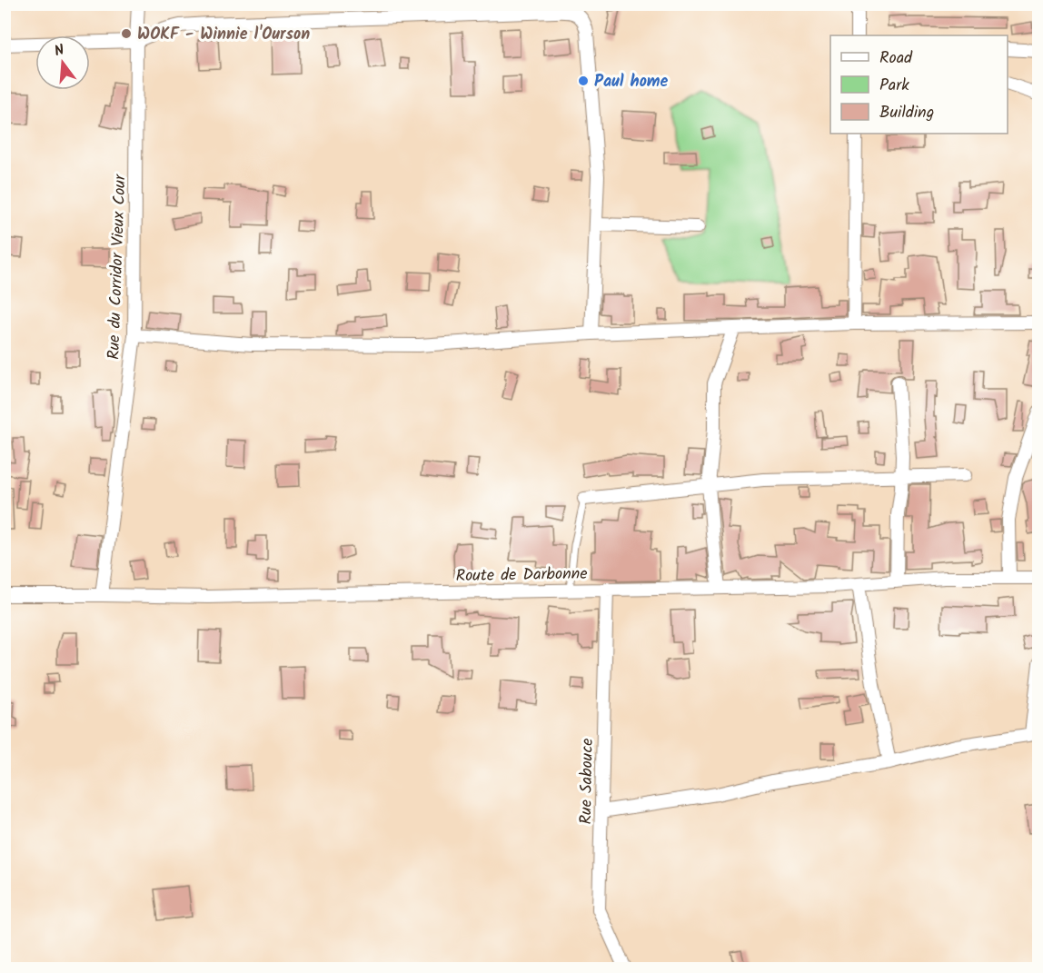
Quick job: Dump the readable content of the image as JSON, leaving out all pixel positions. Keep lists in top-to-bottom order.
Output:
{
  "streets": {
    "street": ["Rue du Corridor Vieux Cour", "Route de Darbonne", "Rue Sabouce"]
  },
  "crossings": [
    ["Rue du Corridor Vieux Cour", "Route de Darbonne"],
    ["Route de Darbonne", "Rue Sabouce"]
  ],
  "places": ["WOKF - Winnie l'Ourson", "Paul home"],
  "legend": ["Road", "Park", "Building"],
  "north": "top"
}
